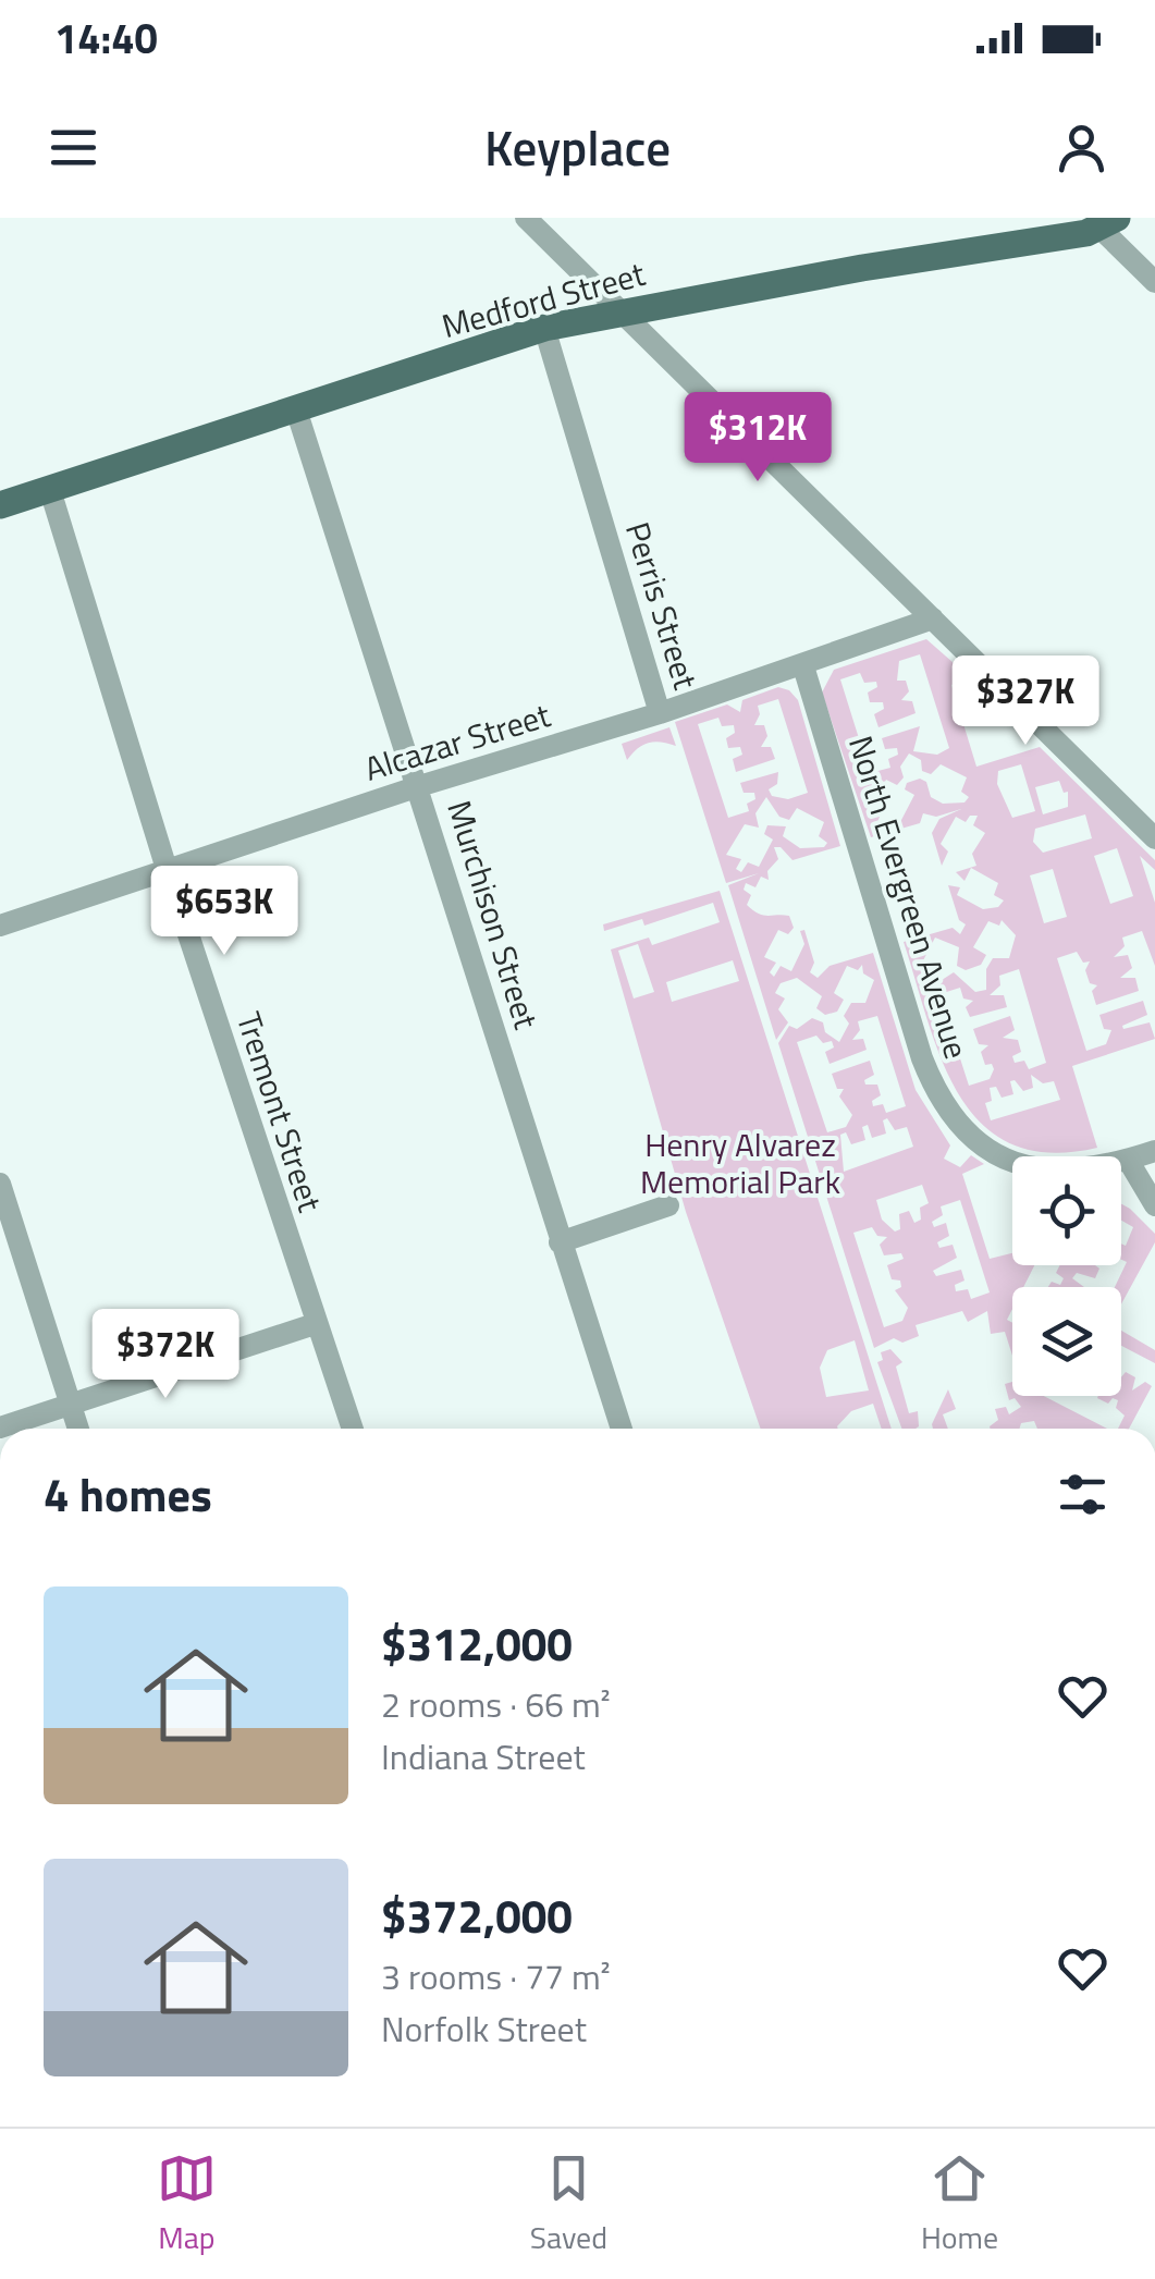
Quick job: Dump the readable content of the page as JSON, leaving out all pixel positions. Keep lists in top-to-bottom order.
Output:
{
  "streets": {
    "main road": ["Medford Street"],
    "street": [
      "Perris Street",
      "Alcazar Street",
      "North Evergreen Avenue",
      "Murchison Street",
      "Tremont Street"
    ]
  },
  "crossings": [
    ["Medford Street", "Perris Street"],
    ["Medford Street", "Murchison Street"],
    ["Medford Street", "Tremont Street"],
    ["Perris Street", "Alcazar Street"],
    ["Alcazar Street", "North Evergreen Avenue"],
    ["Alcazar Street", "Murchison Street"],
    ["Alcazar Street", "Tremont Street"]
  ],
  "parks": ["Henry Alvarez Memorial Park"],
  "page": {
    "status": "14:40",
    "header": "Keyplace",
    "price": [
      "$312K",
      "$327K",
      "$653K",
      "$372K"
    ],
    "heading": "4 homes",
    "list": [
      {
        "name": "$312,000",
        "note": "2 rooms · 66 m² · Indiana Street"
      },
      {
        "name": "$372,000",
        "note": "3 rooms · 77 m² · Norfolk Street"
      }
    ],
    "tabs": ["Map", "Saved", "Home"]
  }
}
